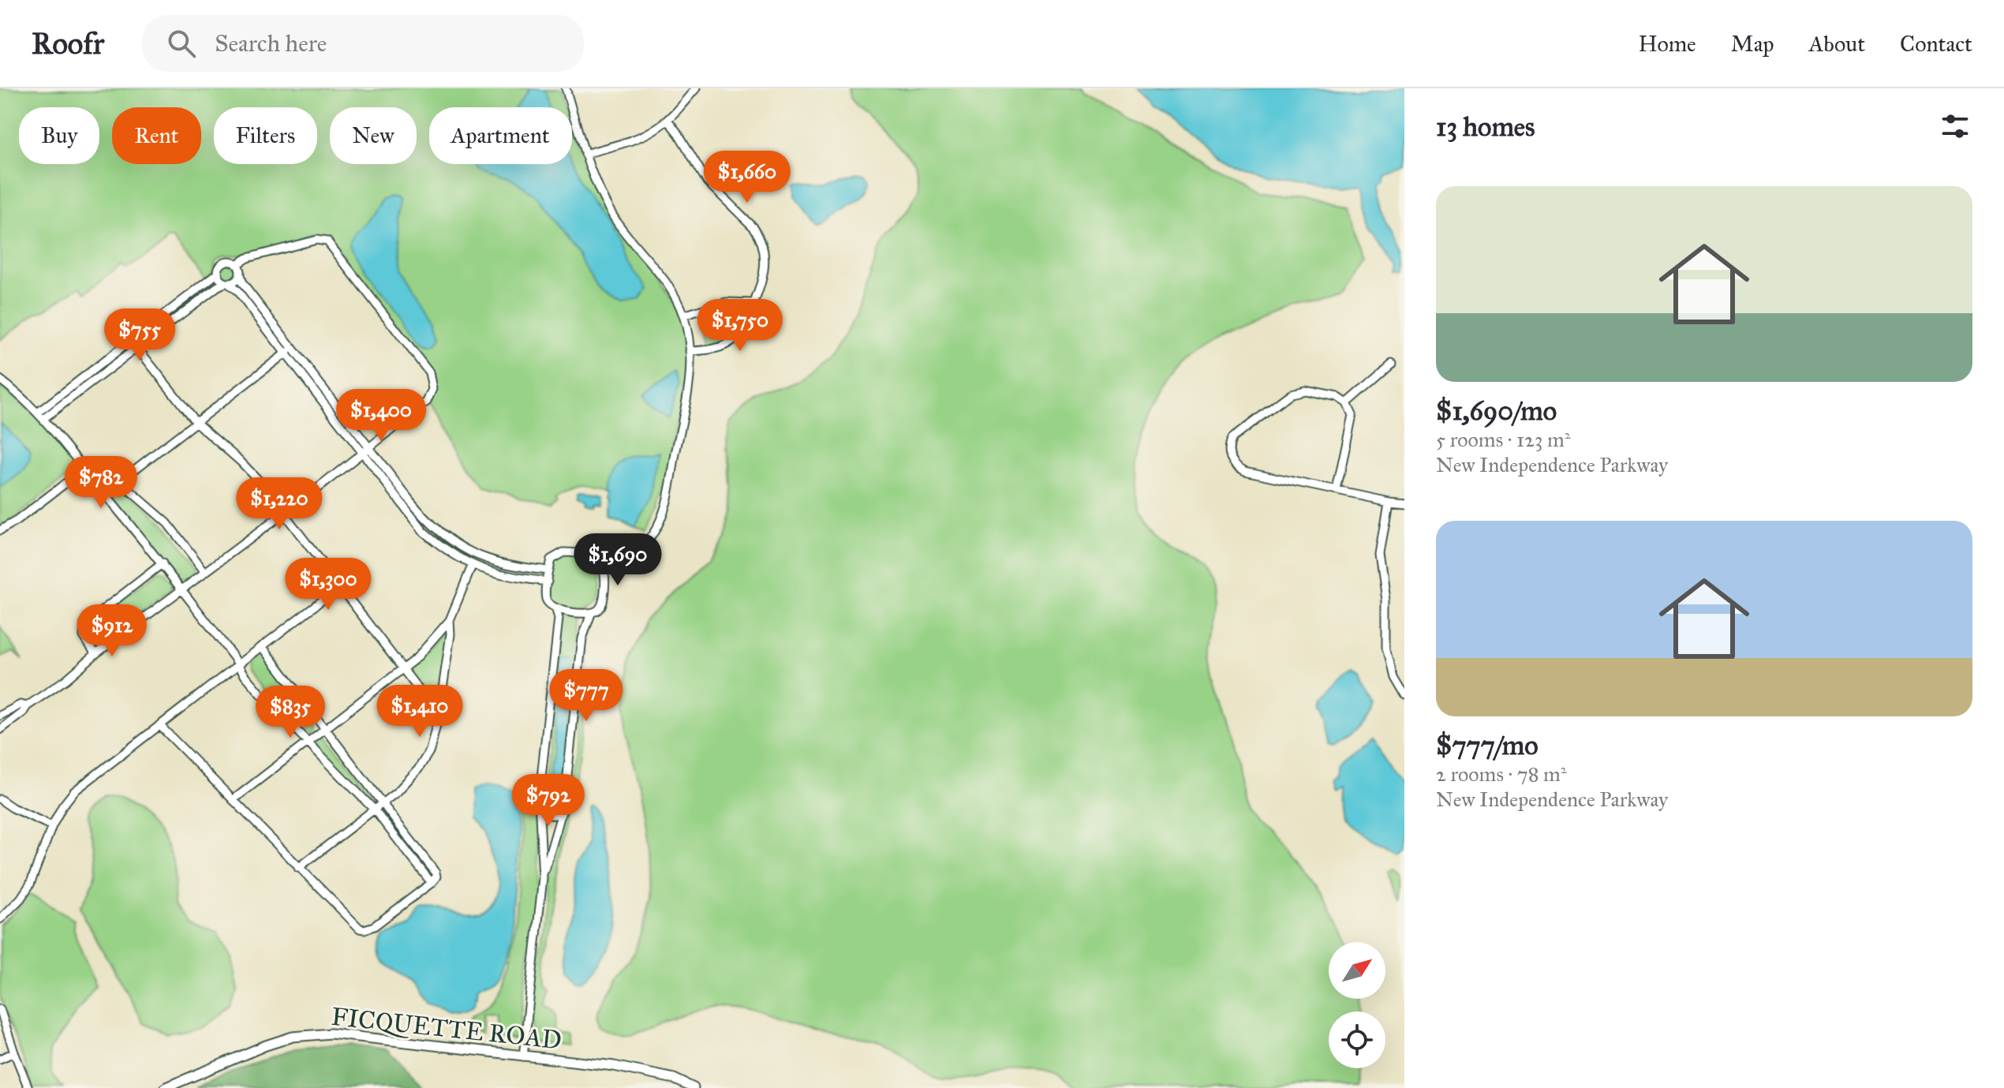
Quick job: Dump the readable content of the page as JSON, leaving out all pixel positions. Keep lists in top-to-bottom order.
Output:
{
  "streets": {
    "main road": ["FICQUETTE ROAD"]
  },
  "north": "top right",
  "page": {
    "header": "Roofr",
    "search": "Search here",
    "nav": [
      "Home",
      "Map",
      "About",
      "Contact"
    ],
    "heading": "13 homes",
    "chip": [
      "Buy",
      "Rent",
      "Filters",
      "New",
      "Apartment"
    ],
    "price": [
      "$1,660",
      "$1,750",
      "$755",
      "$1,400",
      "$782",
      "$1,220",
      "$1,690",
      "$1,300",
      "$912",
      "$777",
      "$1,410",
      "$835",
      "$792"
    ],
    "list": [
      {
        "name": "$1,690/mo",
        "note": "5 rooms · 123 m² · New Independence Parkway"
      },
      {
        "name": "$777/mo",
        "note": "2 rooms · 78 m² · New Independence Parkway"
      }
    ]
  }
}
